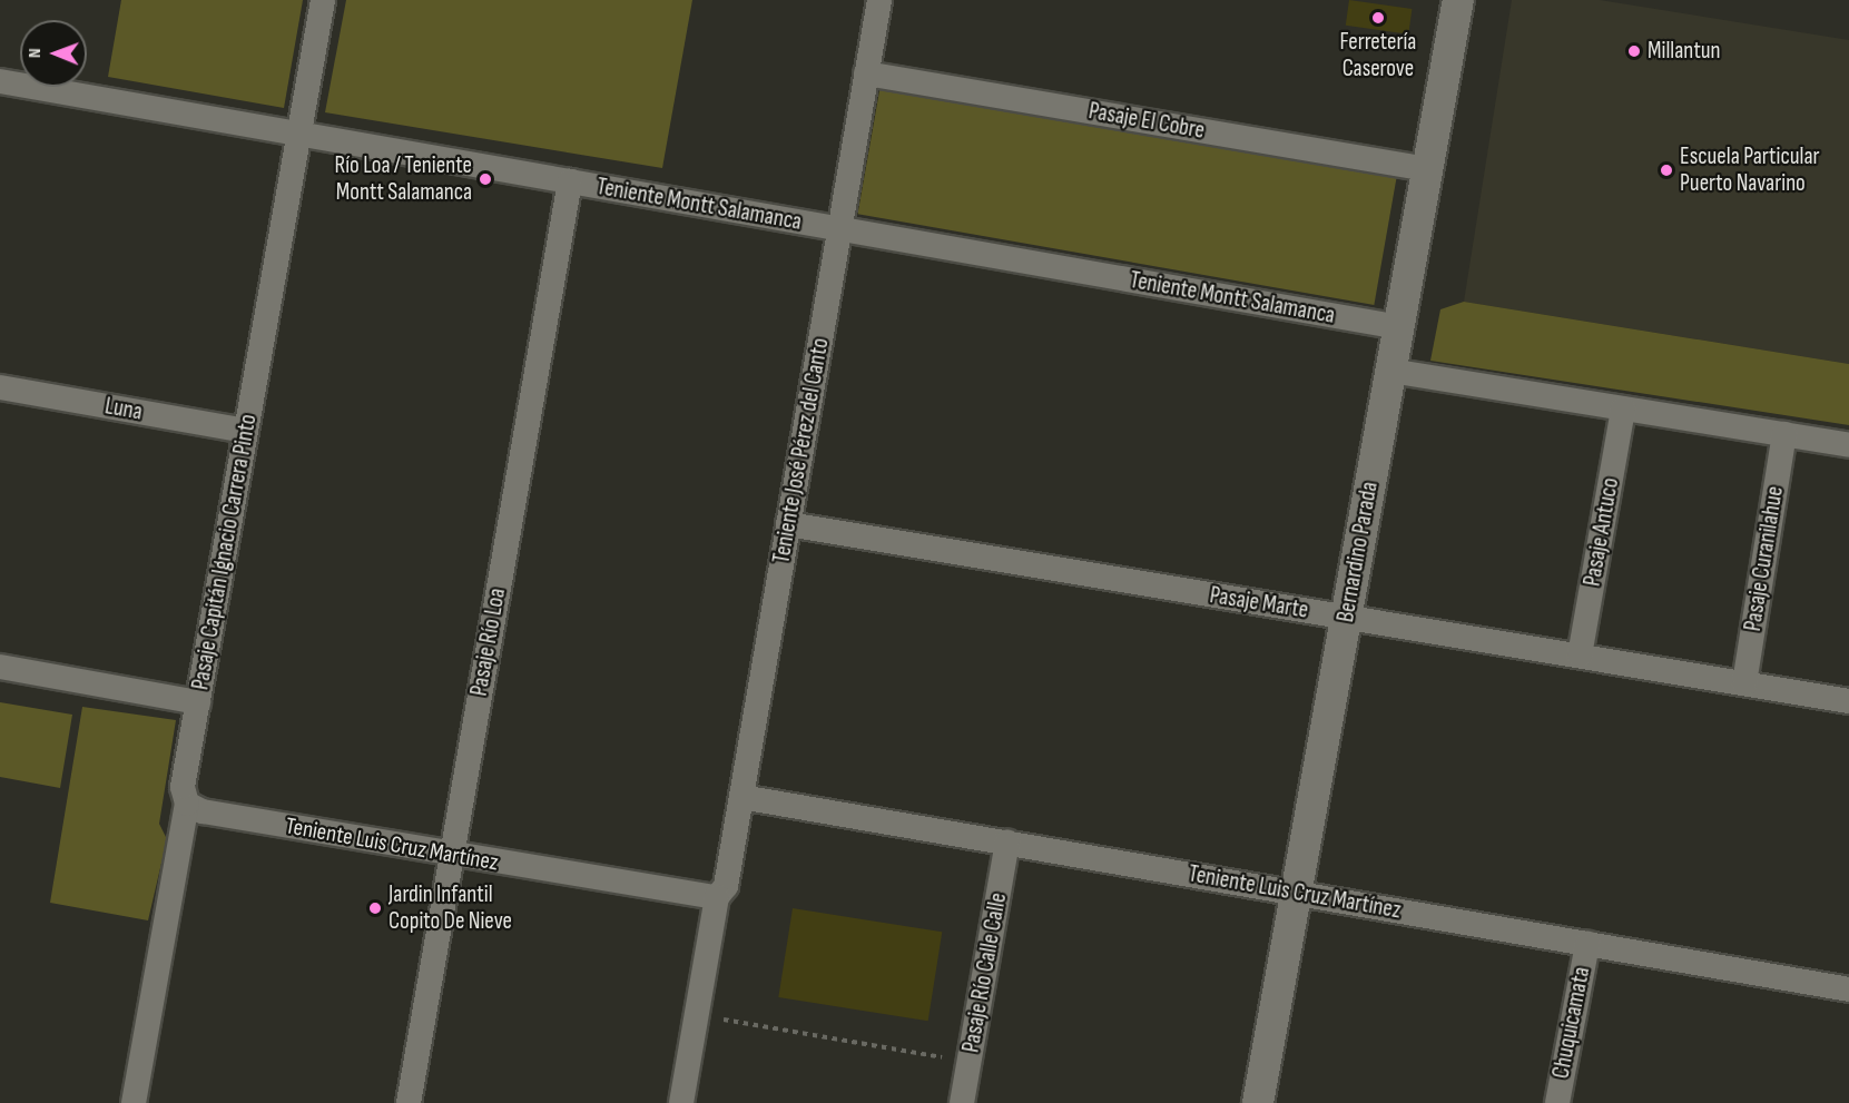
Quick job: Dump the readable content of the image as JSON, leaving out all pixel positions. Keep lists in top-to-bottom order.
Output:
{
  "streets": {
    "street": [
      "Pasaje El Cobre",
      "Teniente Montt Salamanca",
      "Luna",
      "Teniente José Pérez del Canto",
      "Pasaje Antuco",
      "Pasaje Capitán Ignacio Carrera Pinto",
      "Bernardino Parada",
      "Pasaje Curanilahue",
      "Pasaje Marte",
      "Pasaje Río Loa",
      "Teniente Luis Cruz Martínez",
      "Pasaje Río Calle Calle",
      "Chuquicamata"
    ]
  },
  "crossings": [
    ["Pasaje El Cobre", "Teniente José Pérez del Canto"],
    ["Pasaje El Cobre", "Bernardino Parada"],
    ["Teniente Montt Salamanca", "Teniente José Pérez del Canto"],
    ["Teniente Montt Salamanca", "Pasaje Capitán Ignacio Carrera Pinto"],
    ["Teniente Montt Salamanca", "Bernardino Parada"],
    ["Teniente Montt Salamanca", "Pasaje Río Loa"],
    ["Luna", "Pasaje Capitán Ignacio Carrera Pinto"],
    ["Teniente José Pérez del Canto", "Pasaje Marte"],
    ["Teniente José Pérez del Canto", "Teniente Luis Cruz Martínez"],
    ["Pasaje Antuco", "Pasaje Marte"],
    ["Pasaje Capitán Ignacio Carrera Pinto", "Teniente Luis Cruz Martínez"],
    ["Bernardino Parada", "Pasaje Marte"],
    ["Bernardino Parada", "Teniente Luis Cruz Martínez"],
    ["Pasaje Curanilahue", "Pasaje Marte"],
    ["Pasaje Río Loa", "Teniente Luis Cruz Martínez"],
    ["Teniente Luis Cruz Martínez", "Pasaje Río Calle Calle"],
    ["Teniente Luis Cruz Martínez", "Chuquicamata"]
  ],
  "places": [
    "Ferretería Caserove",
    "Millantun",
    "Escuela Particular Puerto Navarino",
    "Río Loa / Teniente Montt Salamanca",
    "Jardin Infantil Copito De Nieve"
  ],
  "north": "left"
}
